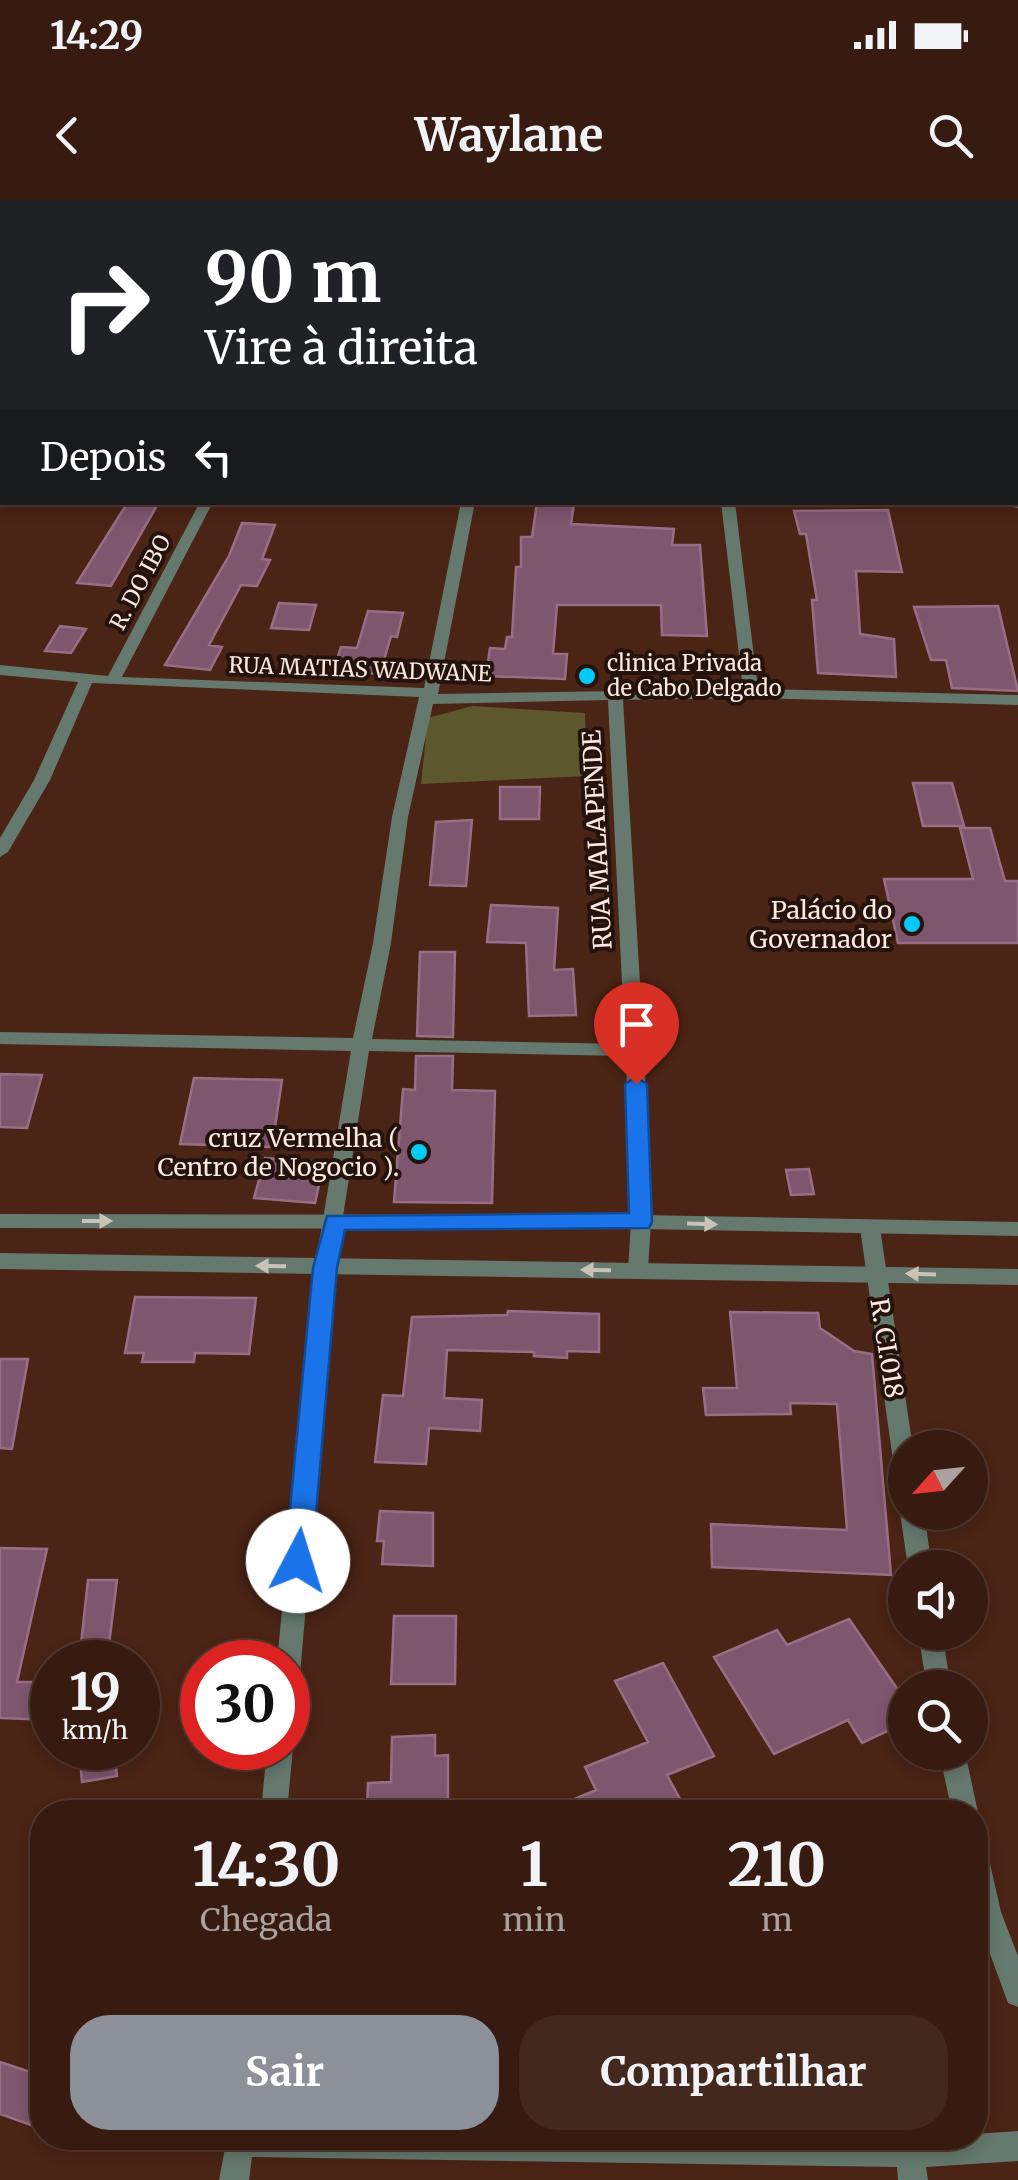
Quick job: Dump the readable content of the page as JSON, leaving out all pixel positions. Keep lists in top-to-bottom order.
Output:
{
  "streets": {
    "street": [
      "R. DO IBO",
      "RUA MATIAS WADWANE",
      "RUA MALAPENDE",
      "R. CI.018"
    ]
  },
  "crossings": [
    ["R. DO IBO", "RUA MATIAS WADWANE"],
    ["RUA MATIAS WADWANE", "RUA MALAPENDE"]
  ],
  "places": ["clinica Privada de Cabo Delgado", "Palácio do Governador", "cruz Vermelha ( Centro de Nogocio )."],
  "north": "bottom left",
  "page": {
    "status": "14:29",
    "header": "Waylane",
    "turn": ["90 m", "Vire à direita"],
    "then": "Depois",
    "speed": "19 km/h",
    "limit": "30",
    "eta": [
      "14:30",
      "Chegada",
      "1",
      "min",
      "210",
      "m"
    ],
    "buttons": ["Sair", "Compartilhar"]
  }
}
